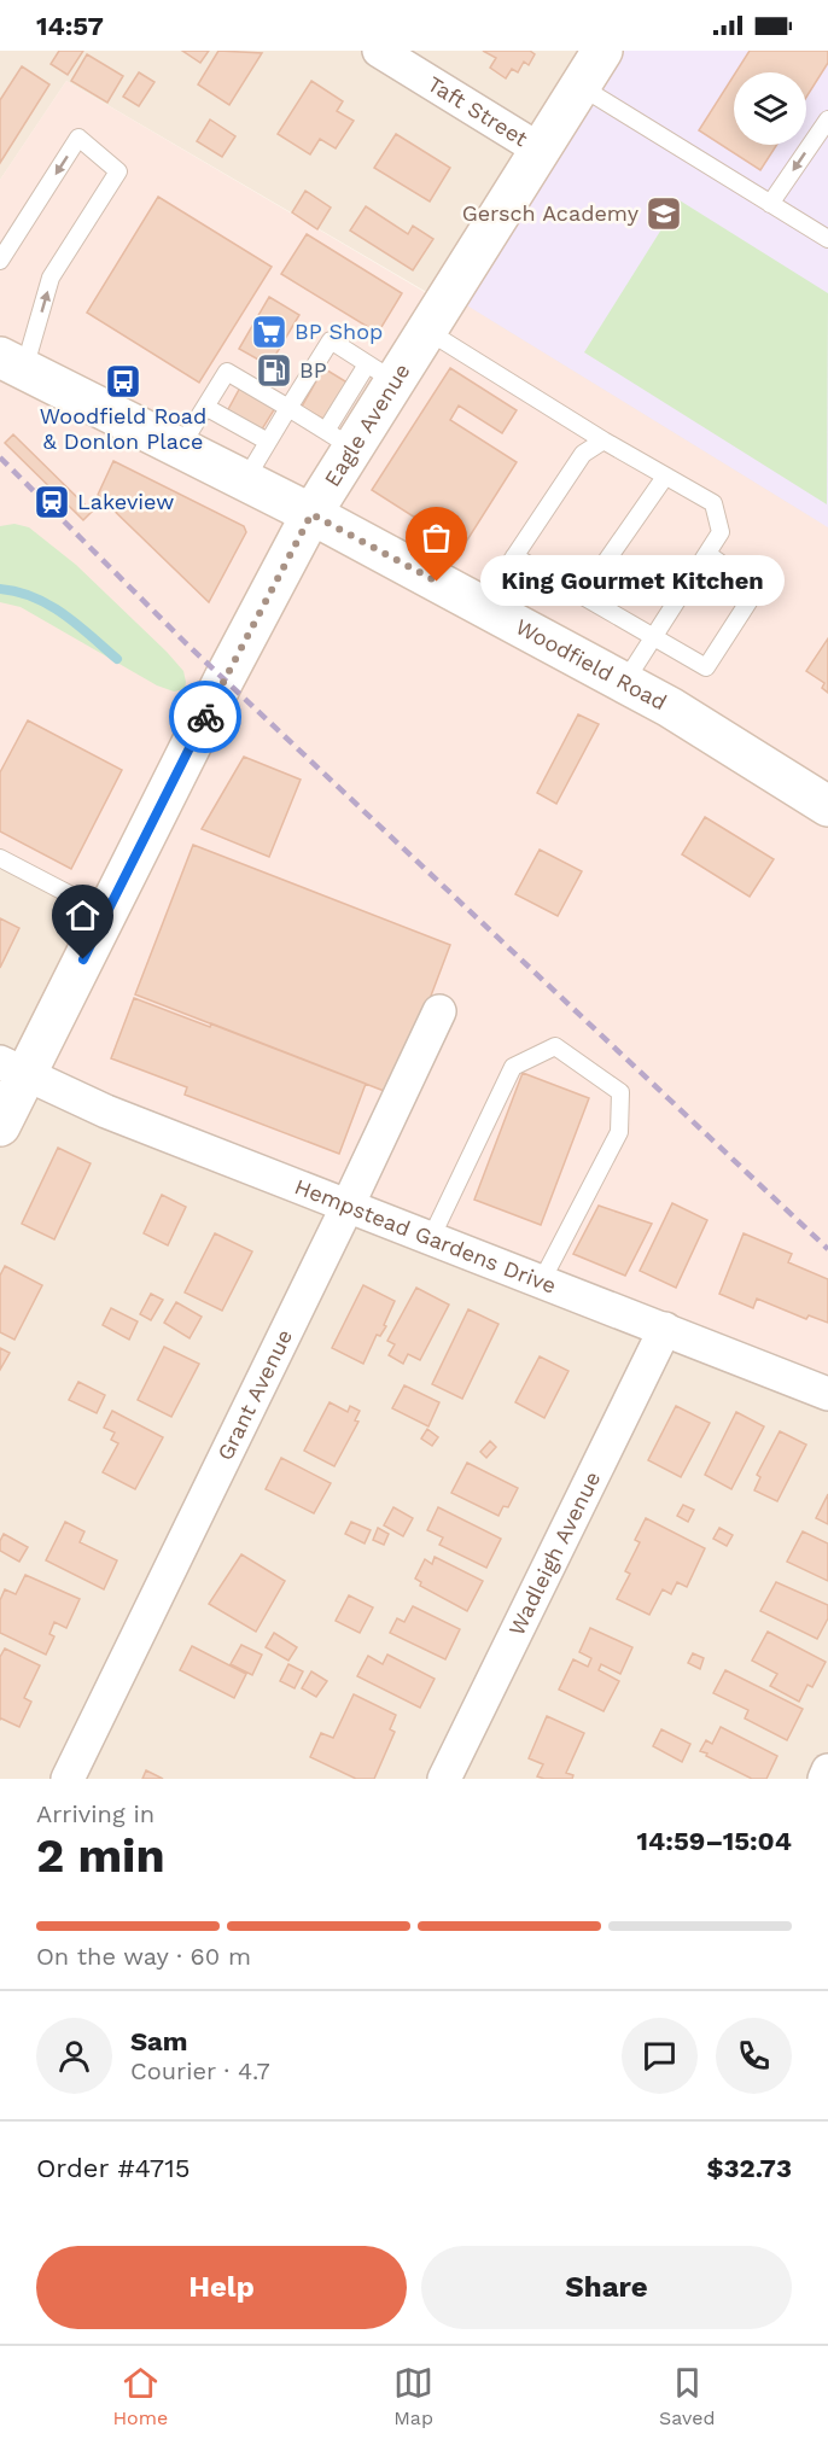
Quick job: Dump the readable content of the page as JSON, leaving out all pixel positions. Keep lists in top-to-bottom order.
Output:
{
  "streets": {
    "street": [
      "Taft Street",
      "Eagle Avenue",
      "Woodfield Road",
      "Hempstead Gardens Drive",
      "Grant Avenue",
      "Wadleigh Avenue"
    ]
  },
  "crossings": [
    ["Taft Street", "Eagle Avenue"],
    ["Eagle Avenue", "Woodfield Road"],
    ["Eagle Avenue", "Hempstead Gardens Drive"],
    ["Hempstead Gardens Drive", "Grant Avenue"],
    ["Hempstead Gardens Drive", "Wadleigh Avenue"]
  ],
  "places": {
    "school or university": ["Gersch Academy"],
    "supermarket": ["BP Shop"],
    "fuel station": ["BP"],
    "bus stop": ["Woodfield Road & Donlon Place"],
    "station": ["Lakeview"],
    "other": ["King Gourmet Kitchen"]
  },
  "page": {
    "status": "14:57",
    "bubble": "King Gourmet Kitchen",
    "heading": ["2 min", "Arriving in", "14:59–15:04"],
    "panel": [
      "Sam",
      "Courier · 4.7",
      "Order #4715",
      "$32.73"
    ],
    "bar": "On the way · 60 m",
    "buttons": ["Help", "Share"],
    "tabs": ["Home", "Map", "Saved"]
  }
}
